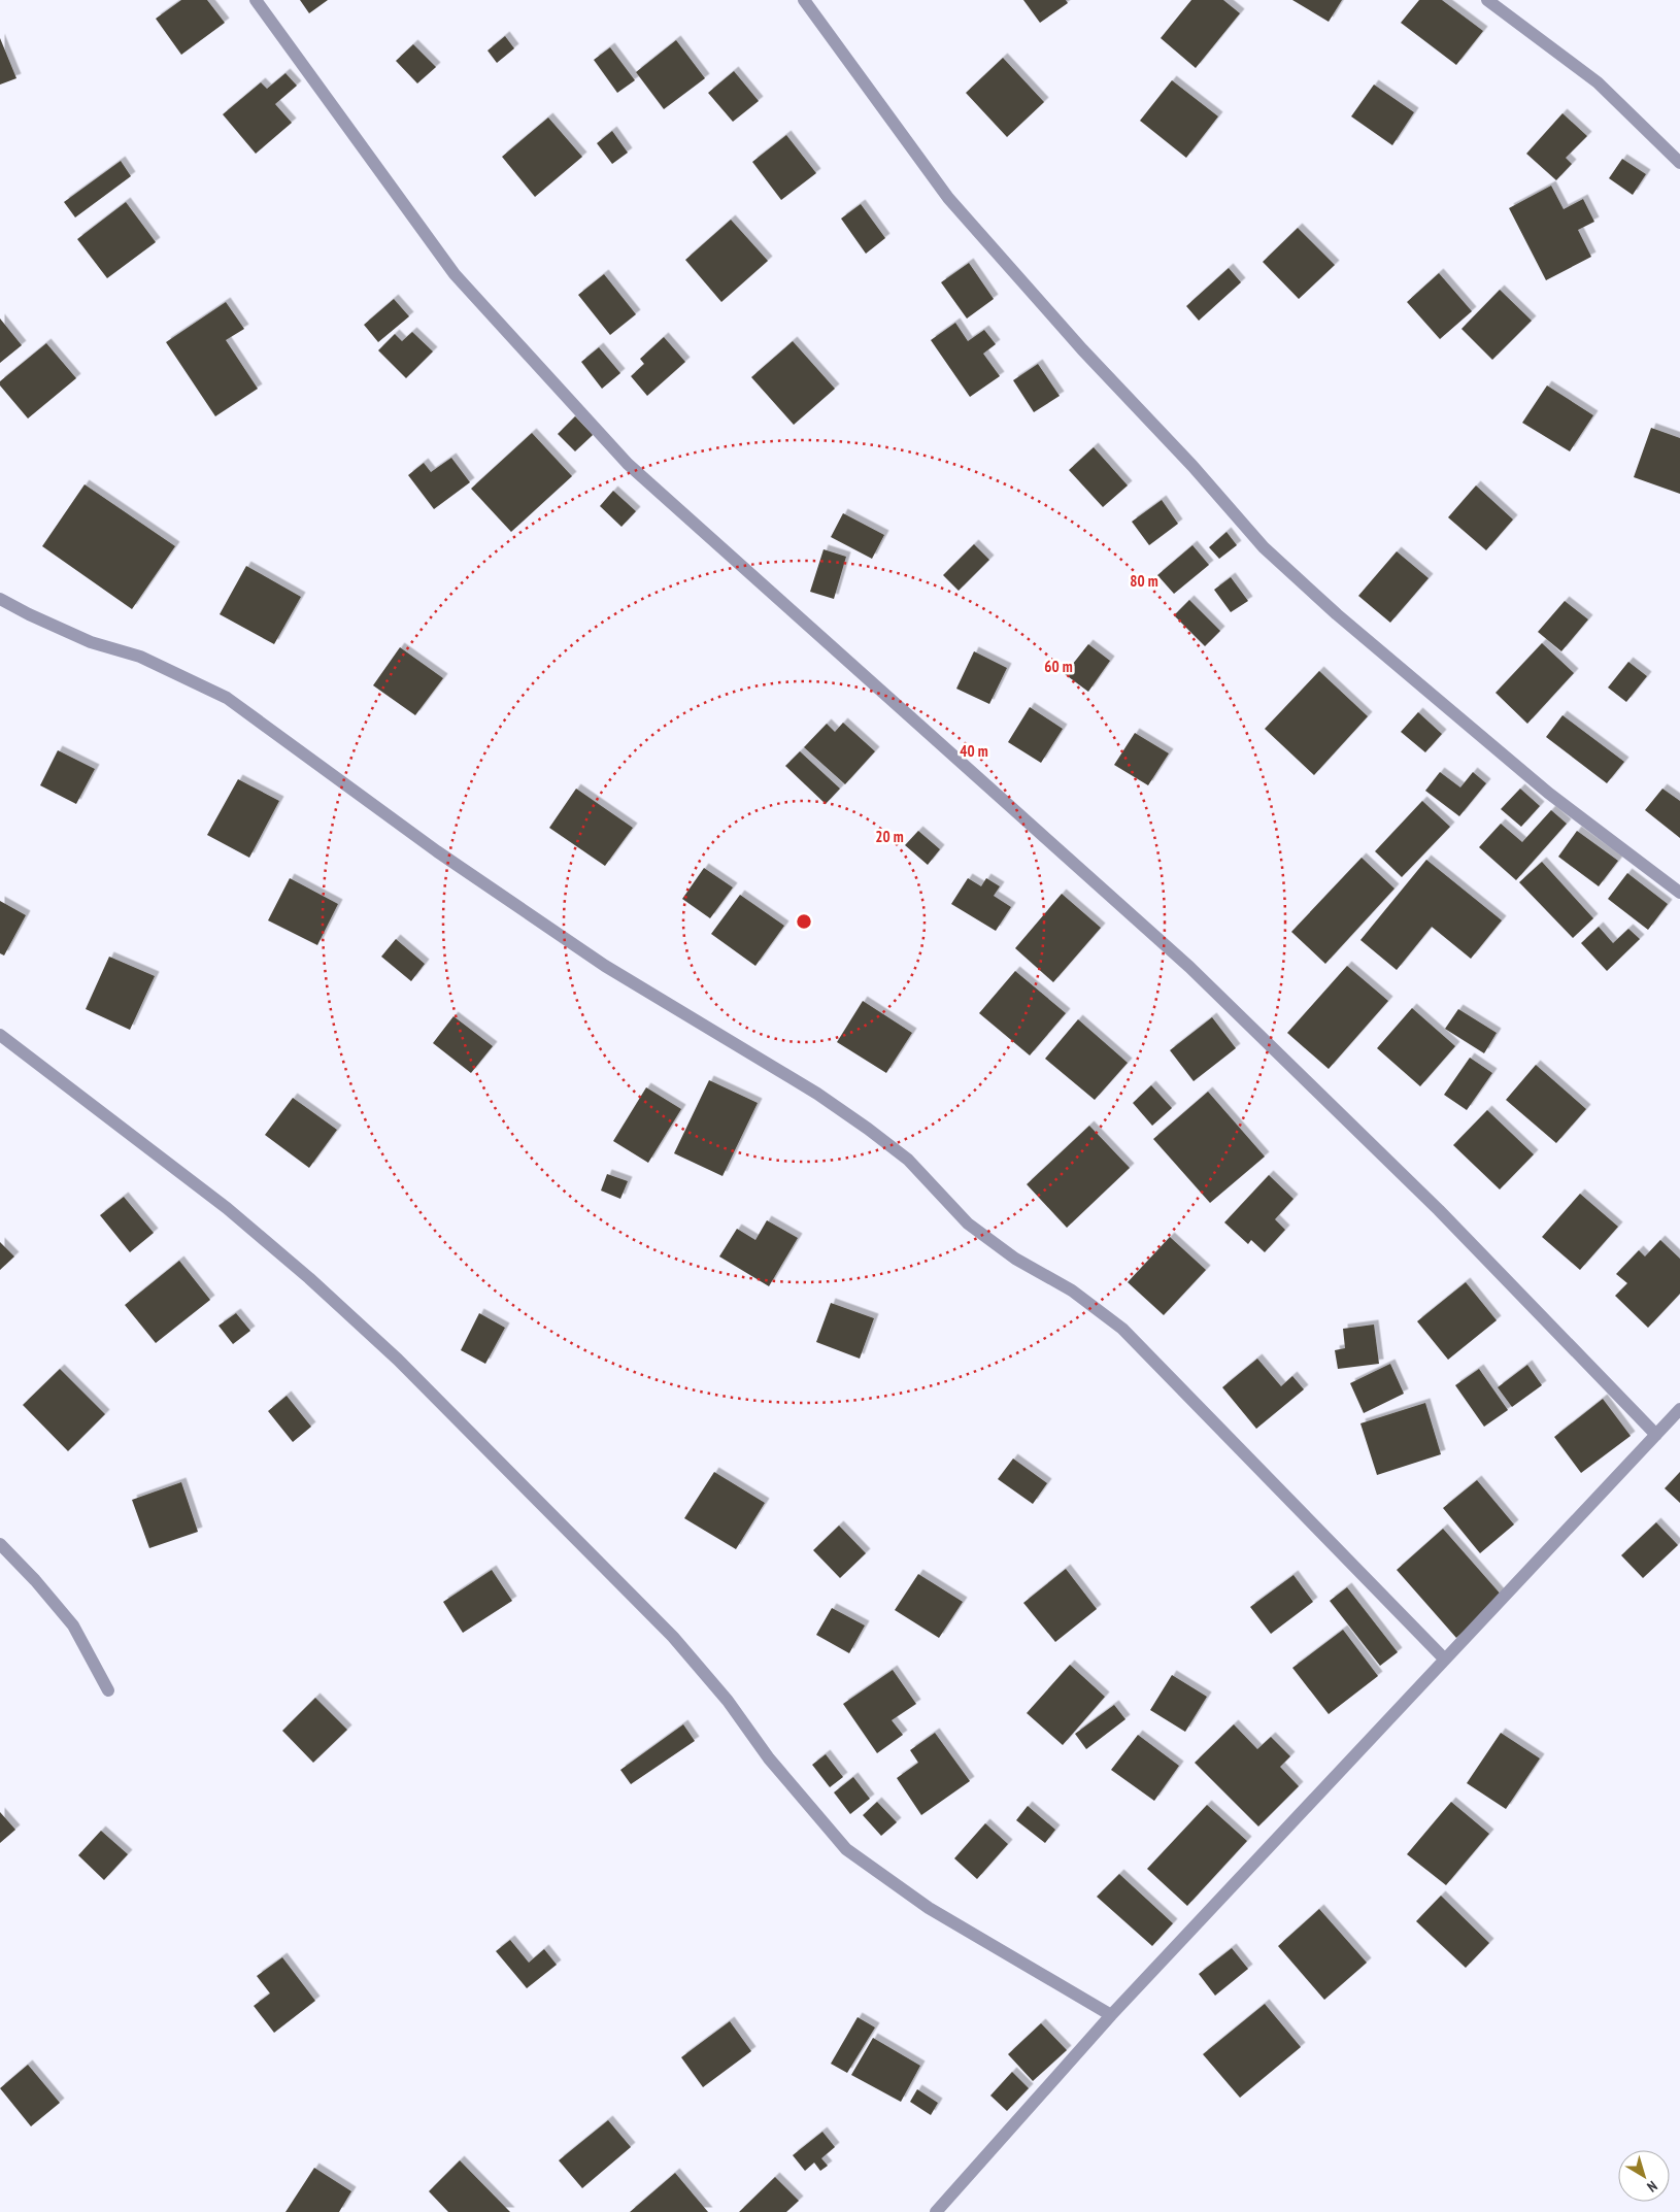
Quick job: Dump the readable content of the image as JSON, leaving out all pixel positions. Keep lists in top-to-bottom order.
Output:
{
  "north": "bottom right",
  "rings": [
    "80 m",
    "60 m",
    "40 m",
    "20 m"
  ]
}
